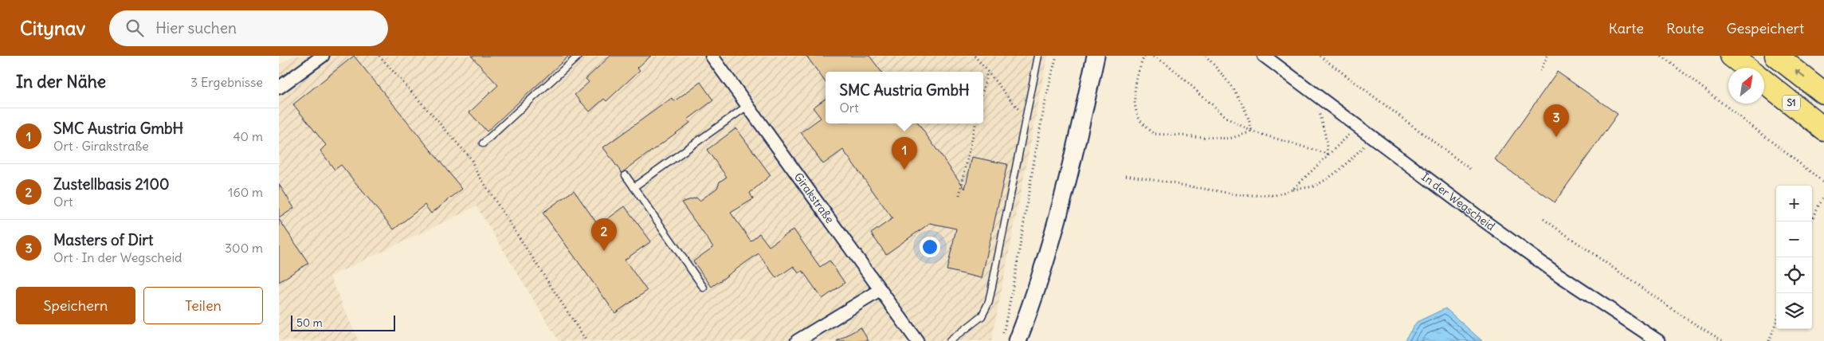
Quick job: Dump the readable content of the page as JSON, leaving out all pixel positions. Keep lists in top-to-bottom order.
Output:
{
  "streets": {
    "highway": ["S1"],
    "street": ["Girakstraße", "In der Wegscheid"]
  },
  "scale_bar": "50 m",
  "north": "top right",
  "page": {
    "header": "Citynav",
    "search": "Hier suchen",
    "nav": ["Karte", "Route", "Gespeichert"],
    "heading": ["In der Nähe", "3 Ergebnisse"],
    "popup": ["SMC Austria GmbH", "Ort"],
    "pins": ["3", "1", "2"],
    "list": [
      {
        "mark": "1",
        "name": "SMC Austria GmbH",
        "note": "Ort · Girakstraße",
        "value": "40 m"
      },
      {
        "mark": "2",
        "name": "Zustellbasis 2100",
        "note": "Ort",
        "value": "160 m"
      },
      {
        "mark": "3",
        "name": "Masters of Dirt",
        "note": "Ort · In der Wegscheid",
        "value": "300 m"
      }
    ],
    "map_buttons": ["+", "−"],
    "buttons": ["Speichern", "Teilen"],
    "scale": "50 m"
  }
}
